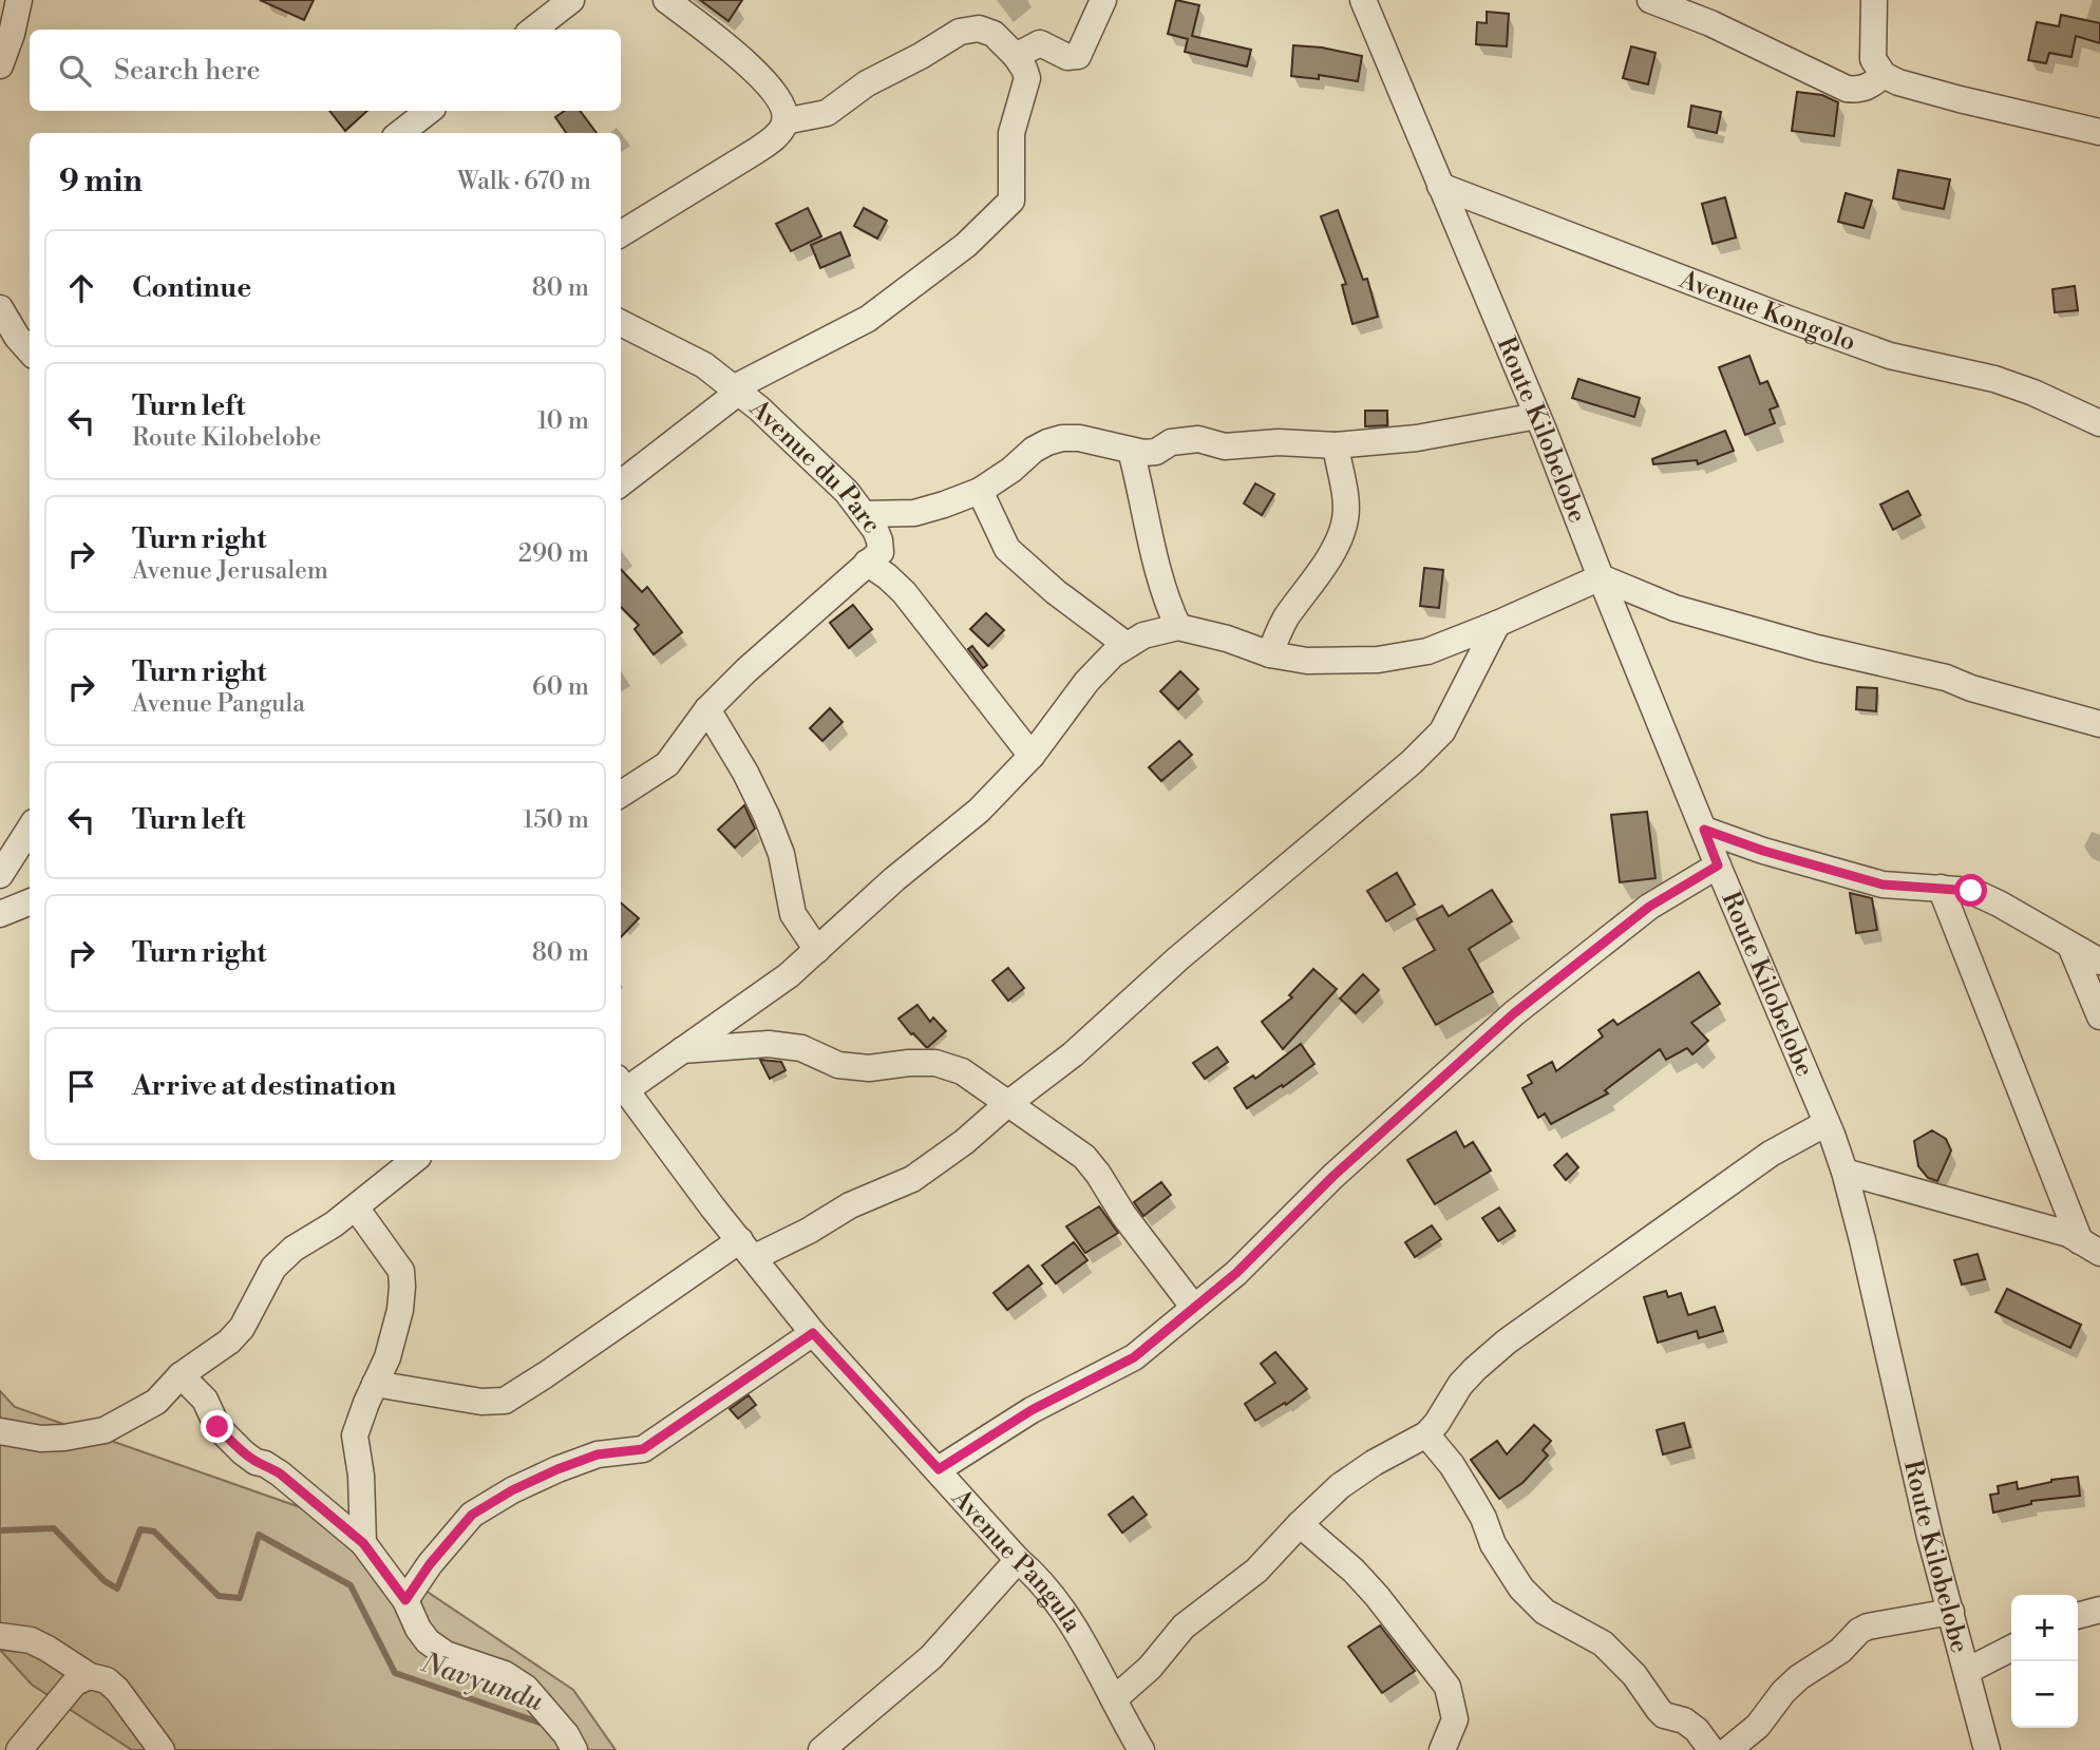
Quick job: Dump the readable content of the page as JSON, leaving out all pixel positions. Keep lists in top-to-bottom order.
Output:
{
  "streets": {
    "street": [
      "Avenue Kongolo",
      "Route Kilobelobe",
      "Avenue du Parc",
      "Avenue Pangula"
    ]
  },
  "crossings": [
    ["Avenue Kongolo", "Route Kilobelobe"]
  ],
  "water": ["Navyundu"],
  "page": {
    "search": "Search here",
    "heading": ["9 min", "Walk · 670 m"],
    "list": [
      ["Continue", "80 m"],
      ["Turn left", "Route Kilobelobe", "10 m"],
      ["Turn right", "Avenue Jerusalem", "290 m"],
      ["Turn right", "Avenue Pangula", "60 m"],
      ["Turn left", "150 m"],
      ["Turn right", "80 m"],
      "Arrive at destination"
    ],
    "map_buttons": ["+", "−"]
  }
}
